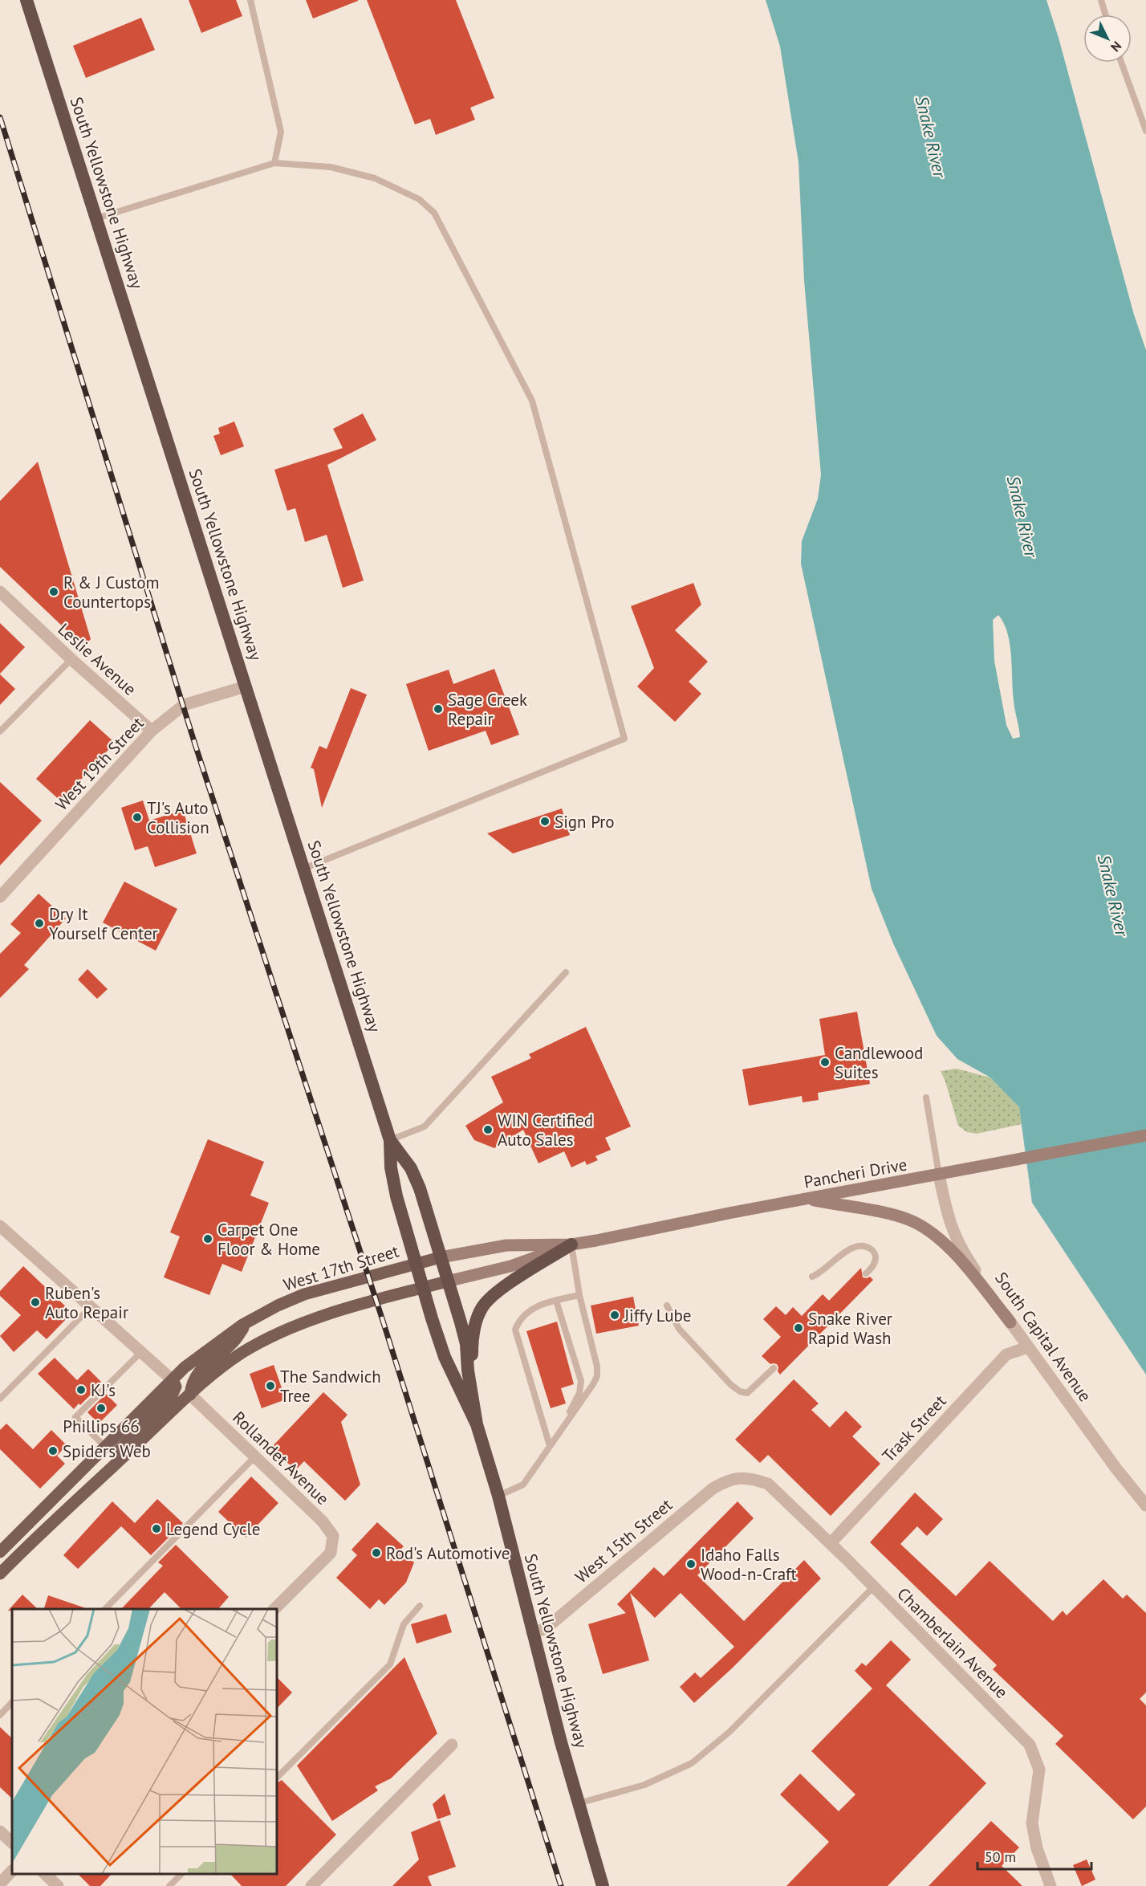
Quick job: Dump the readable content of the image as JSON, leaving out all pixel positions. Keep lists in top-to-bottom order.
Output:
{
  "streets": {
    "highway": ["South Yellowstone Highway"],
    "main road": ["Pancheri Drive", "West 17th Street"],
    "street": [
      "Leslie Avenue",
      "West 19th Street",
      "South Capital Avenue",
      "Trask Street",
      "Rollandet Avenue",
      "West 15th Street",
      "Chamberlain Avenue"
    ]
  },
  "crossings": [
    ["South Yellowstone Highway", "West 19th Street"],
    ["South Yellowstone Highway", "Pancheri Drive"],
    ["South Yellowstone Highway", "West 17th Street"],
    ["South Yellowstone Highway", "West 15th Street"],
    ["Leslie Avenue", "West 19th Street"],
    ["Pancheri Drive", "West 17th Street"],
    ["Pancheri Drive", "South Capital Avenue"],
    ["South Capital Avenue", "Trask Street"],
    ["Trask Street", "Chamberlain Avenue"],
    ["West 15th Street", "Chamberlain Avenue"]
  ],
  "water": ["Snake River"],
  "places": [
    "R & J Custom Countertops",
    "Sage Creek Repair",
    "TJ's Auto Collision",
    "Sign Pro",
    "Dry It Yourself Center",
    "Candlewood Suites",
    "WIN Certified Auto Sales",
    "Carpet One Floor & Home",
    "Ruben's Auto Repair",
    "Jiffy Lube",
    "Snake River Rapid Wash",
    "The Sandwich Tree",
    "KJ's",
    "Phillips 66",
    "Spiders Web",
    "Legend Cycle",
    "Rod's Automotive",
    "Idaho Falls Wood-n-Craft"
  ],
  "scale_bar": "50 m",
  "north": "bottom right"
}
